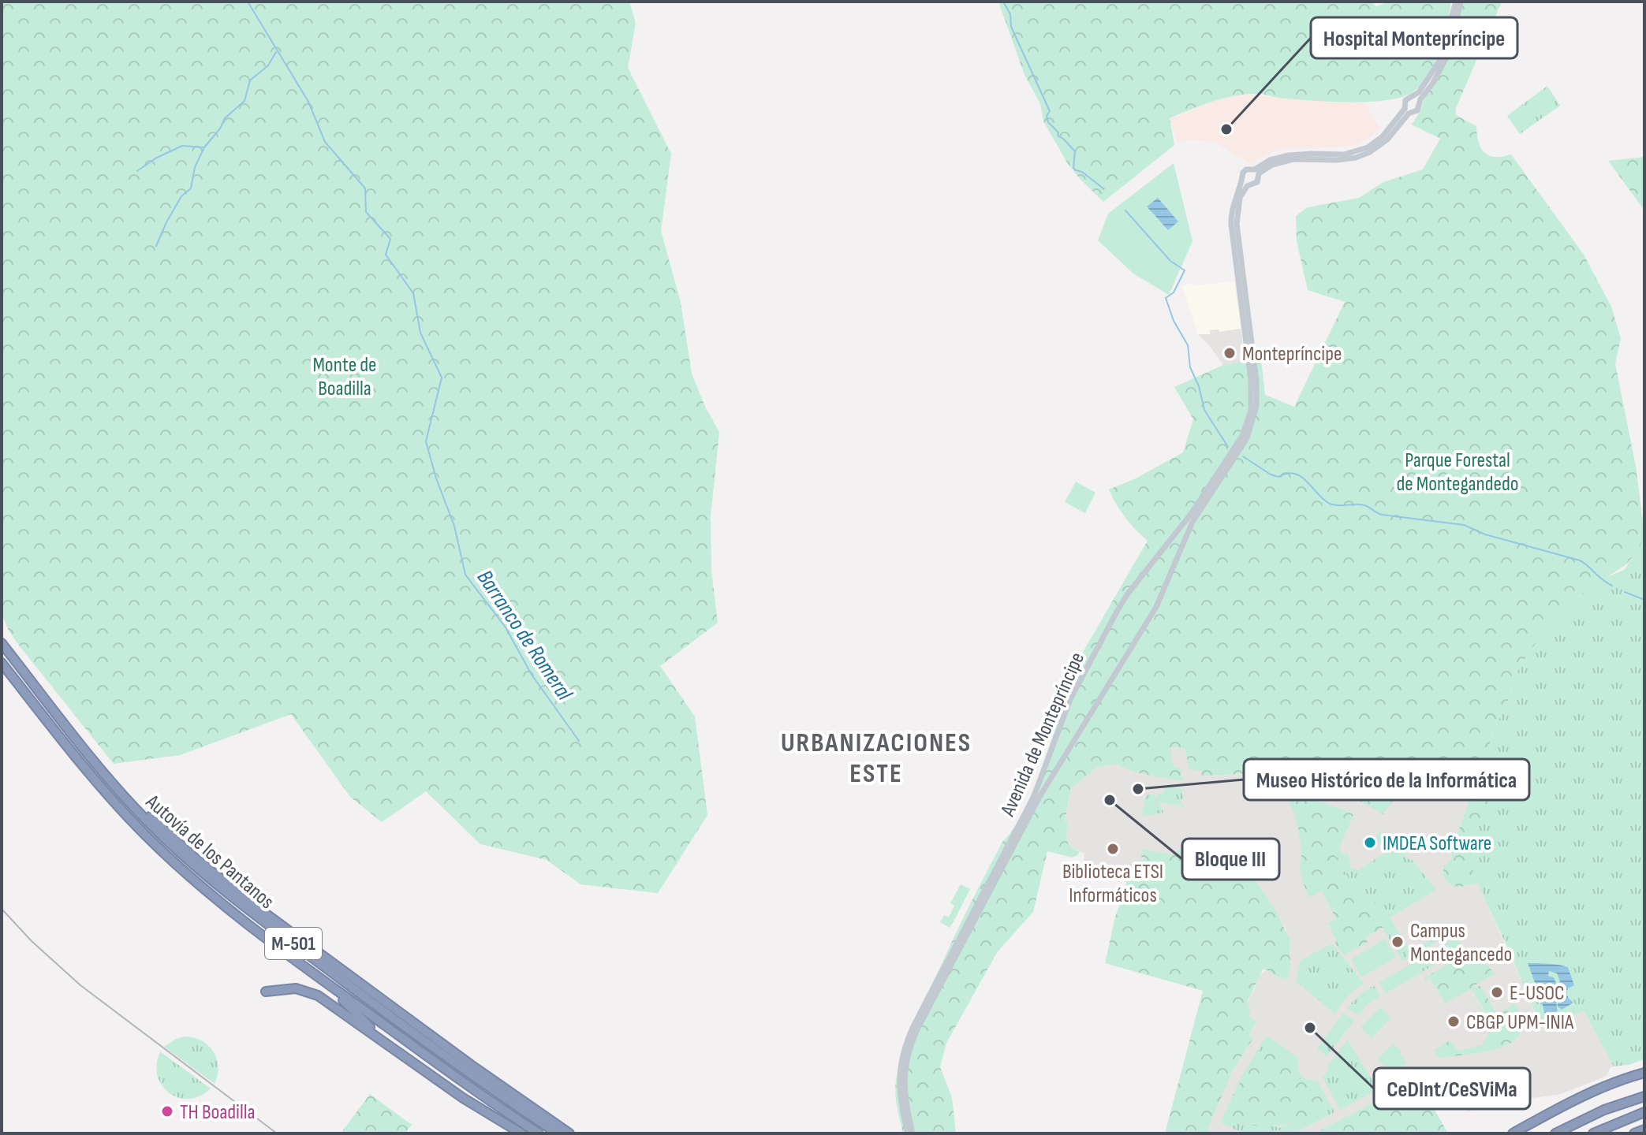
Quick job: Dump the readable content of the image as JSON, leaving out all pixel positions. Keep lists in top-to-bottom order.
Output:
{
  "streets": {
    "highway": ["Autovía de los Pantanos", "M-501"],
    "street": ["Avenida de Montepríncipe"]
  },
  "districts": ["URBANIZACIONES ESTE"],
  "water": ["Barranco de Romeral"],
  "parks": ["Monte de Boadilla", "Parque Forestal de Montegandedo"],
  "places": [
    "Hospital Montepríncipe",
    "Montepríncipe",
    "Museo Histórico de la Informática",
    "Bloque III",
    "IMDEA Software",
    "Biblioteca ETSI Informáticos",
    "Campus Montegancedo",
    "E-USOC",
    "CBGP UPM-INIA",
    "CeDInt/CeSViMa",
    "TH Boadilla"
  ]
}
